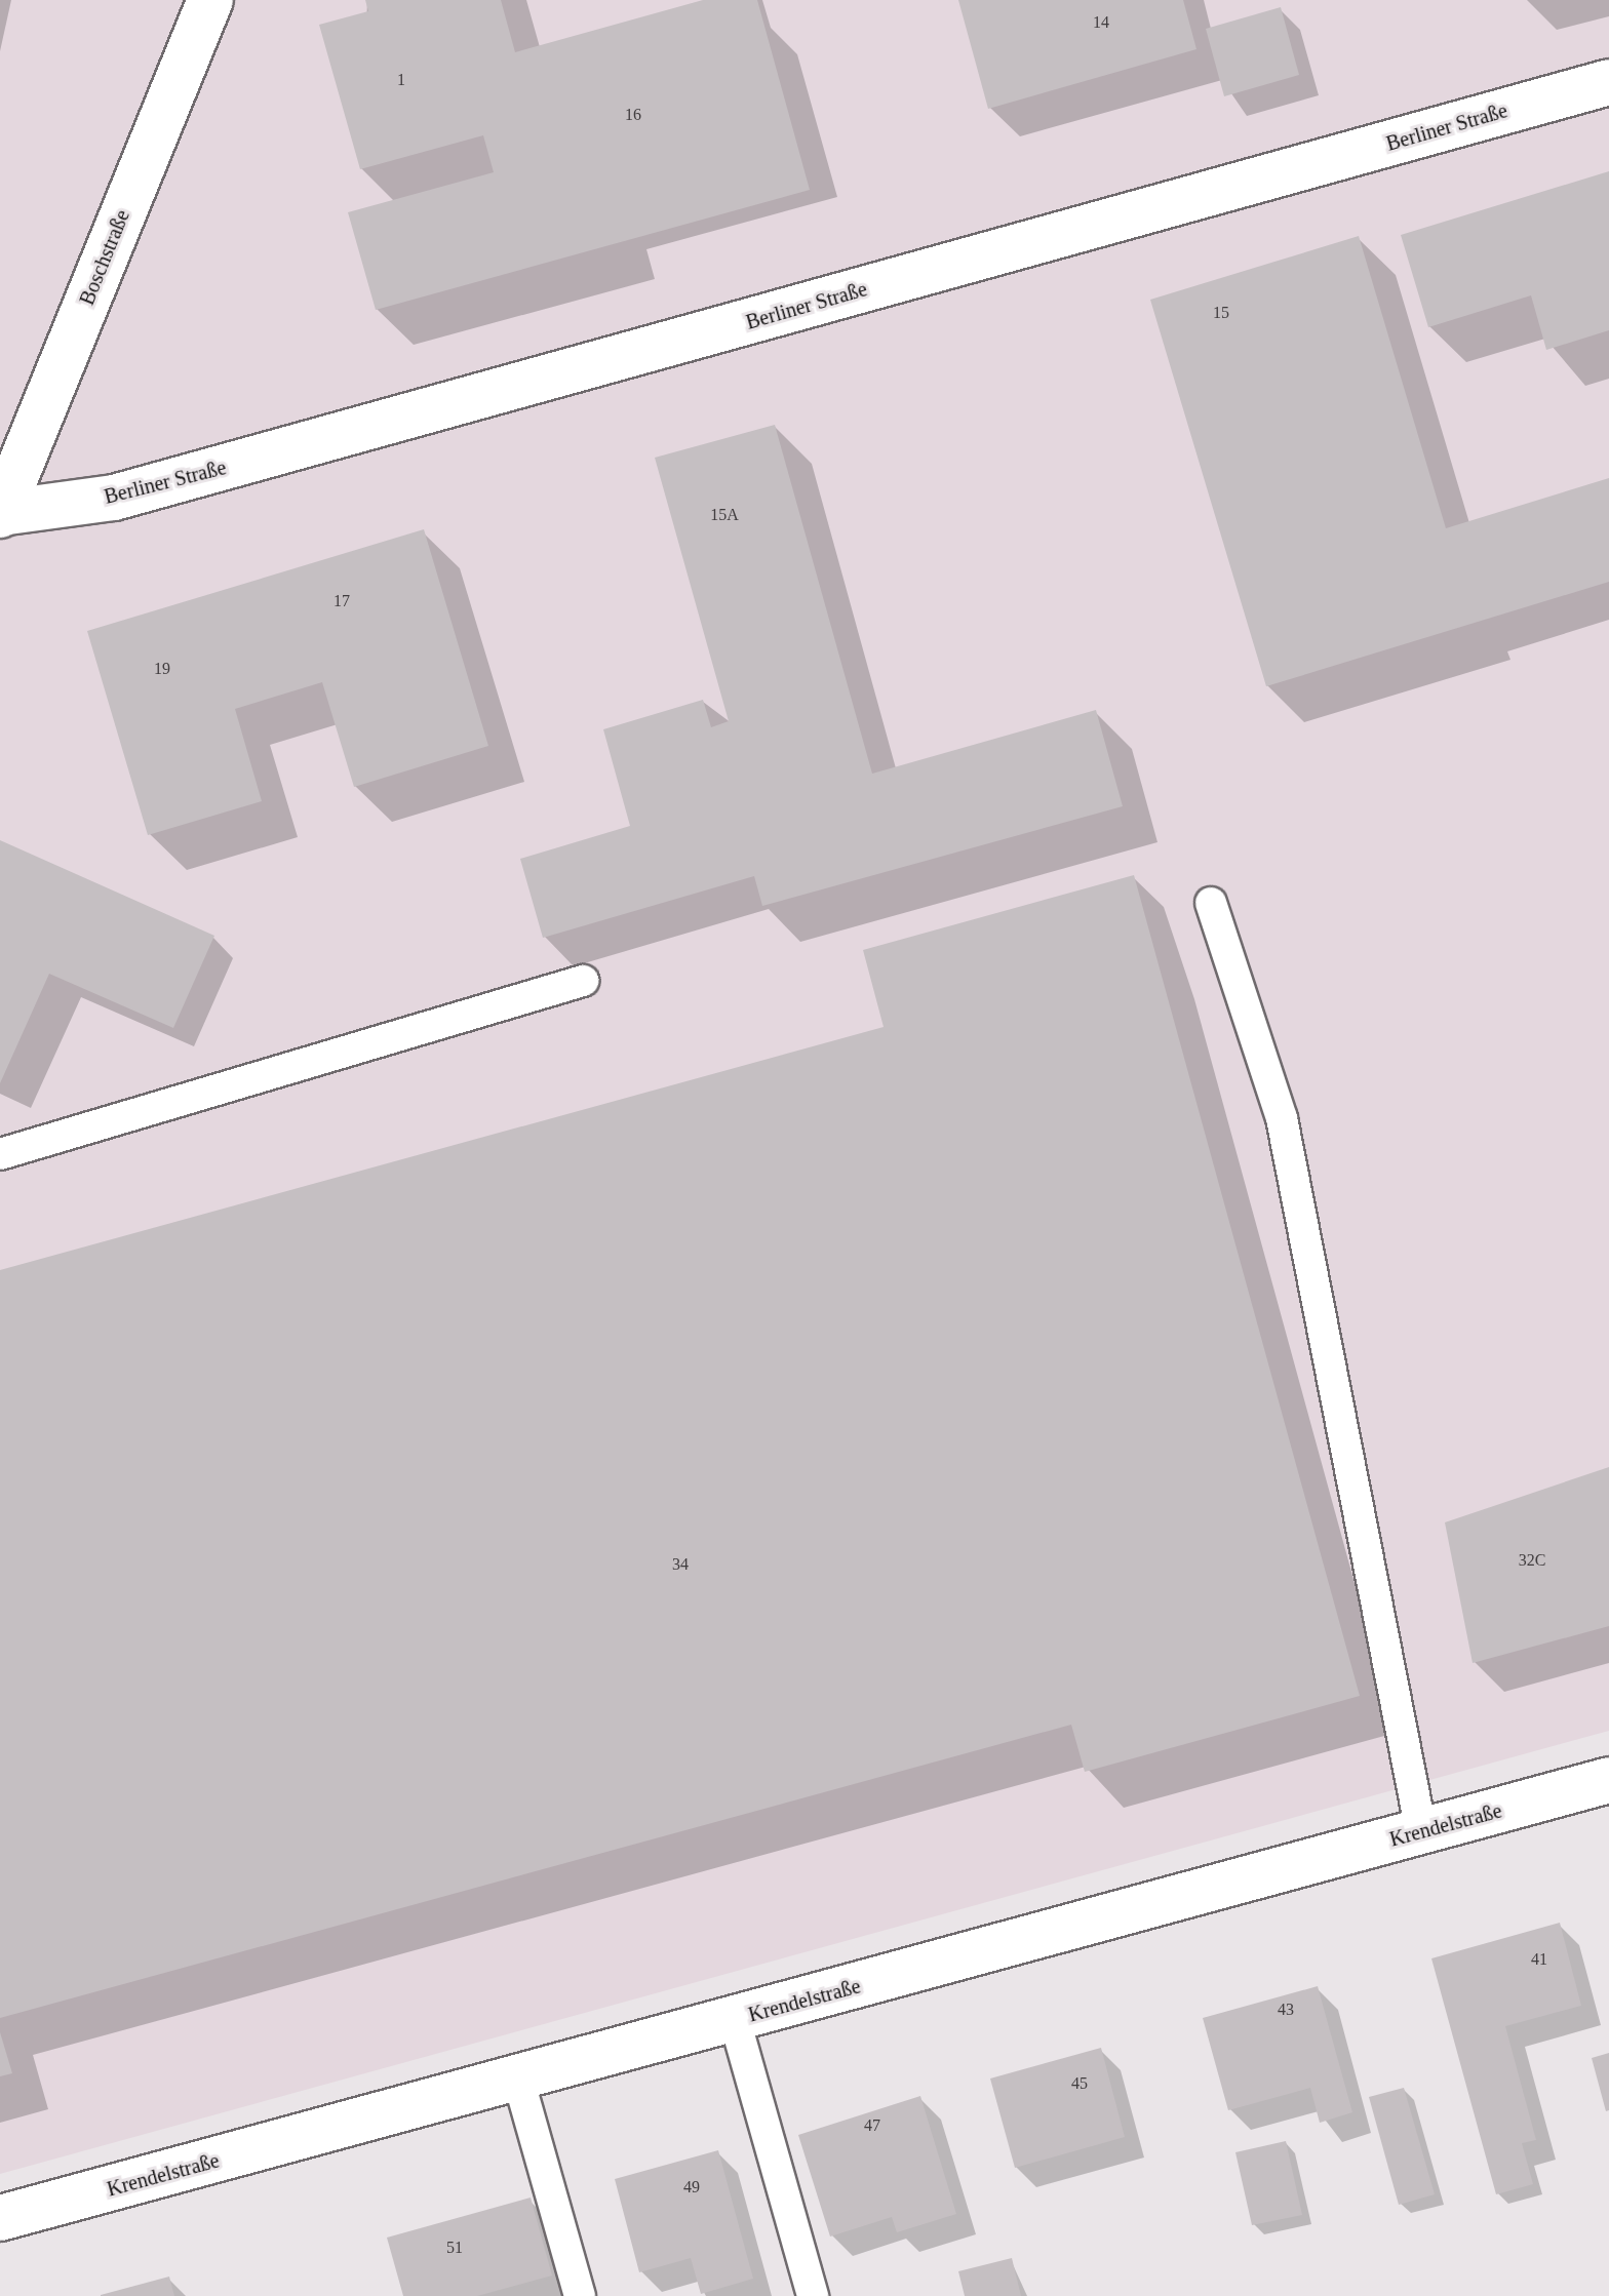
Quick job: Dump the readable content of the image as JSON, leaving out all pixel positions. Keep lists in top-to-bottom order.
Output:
{
  "streets": {
    "street": ["Berliner Straße", "Boschstraße", "Krendelstraße"]
  },
  "crossings": [
    ["Berliner Straße", "Boschstraße"]
  ],
  "house_numbers": [
    "14",
    "1",
    "16",
    "15",
    "15A",
    "17",
    "19",
    "32C",
    "34",
    "41",
    "43",
    "45",
    "47",
    "49",
    "51"
  ]
}
